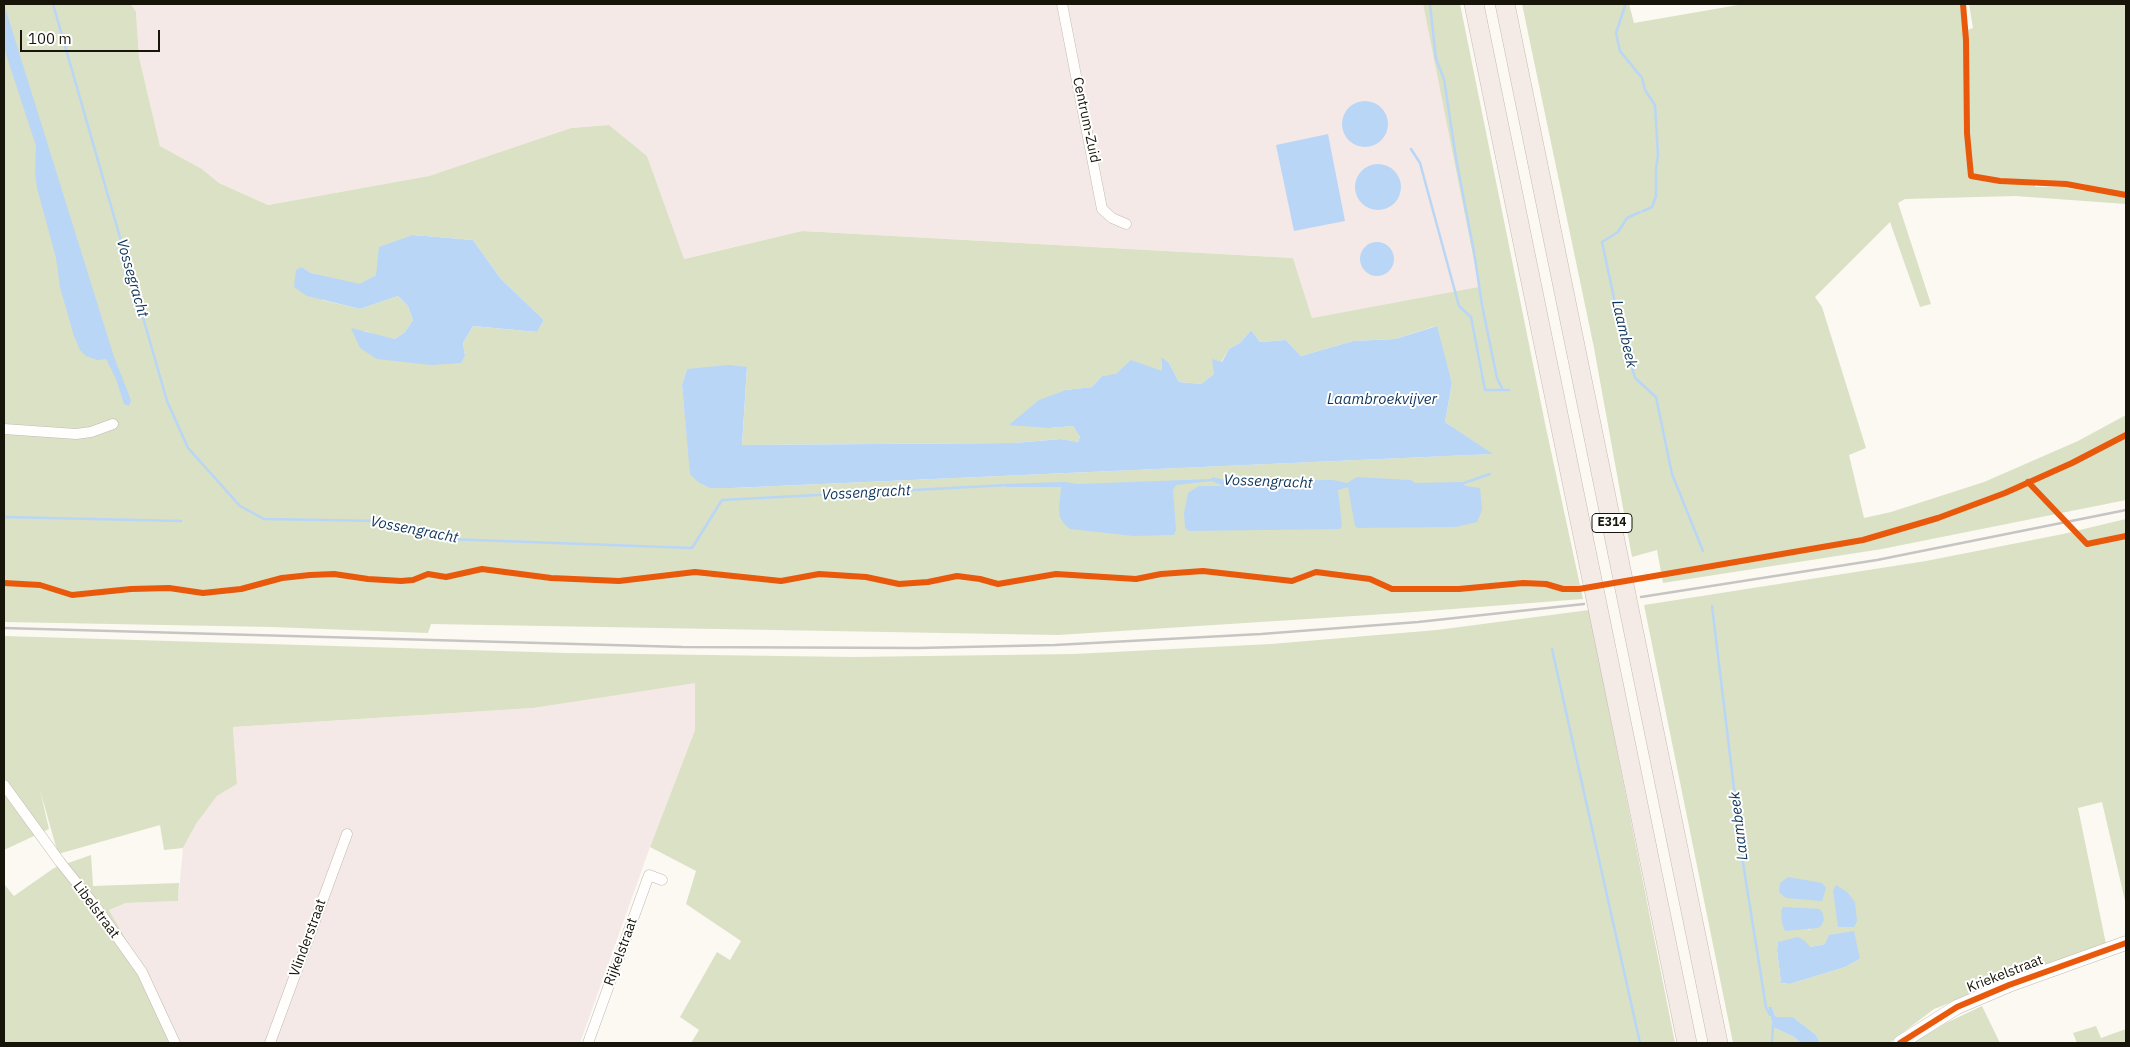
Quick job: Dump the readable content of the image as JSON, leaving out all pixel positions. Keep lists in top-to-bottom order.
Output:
{
  "streets": {
    "highway": ["E314"],
    "street": [
      "Centrum-Zuid",
      "Libelstraat",
      "Vlinderstraat",
      "Rijkelstraat",
      "Kriekelstraat"
    ]
  },
  "water": [
    "Vossegracht",
    "Laambeek",
    "Laambroekvijver",
    "Vossengracht"
  ],
  "scale_bar": "100 m"
}
